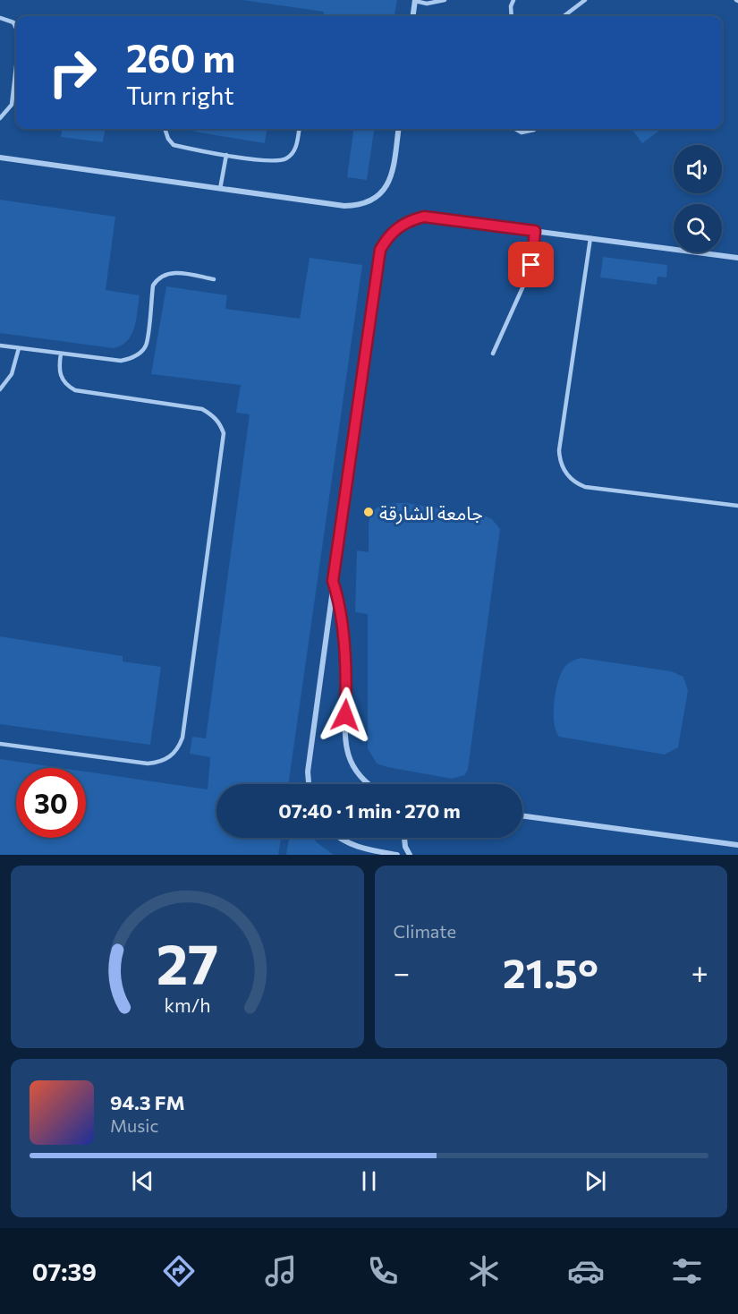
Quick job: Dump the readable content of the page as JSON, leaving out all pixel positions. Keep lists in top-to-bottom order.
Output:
{
  "places": ["جامعة الشارقة"],
  "page": {
    "turn": ["260 m", "Turn right"],
    "limit": "30",
    "trip": "07:40 · 1 min · 270 m",
    "tile": "Climate",
    "heat": ["−", "21.5°", "+"],
    "song": ["94.3 FM", "Music"],
    "tabs": "07:39",
    "gauge": ["27", "km/h"]
  }
}
